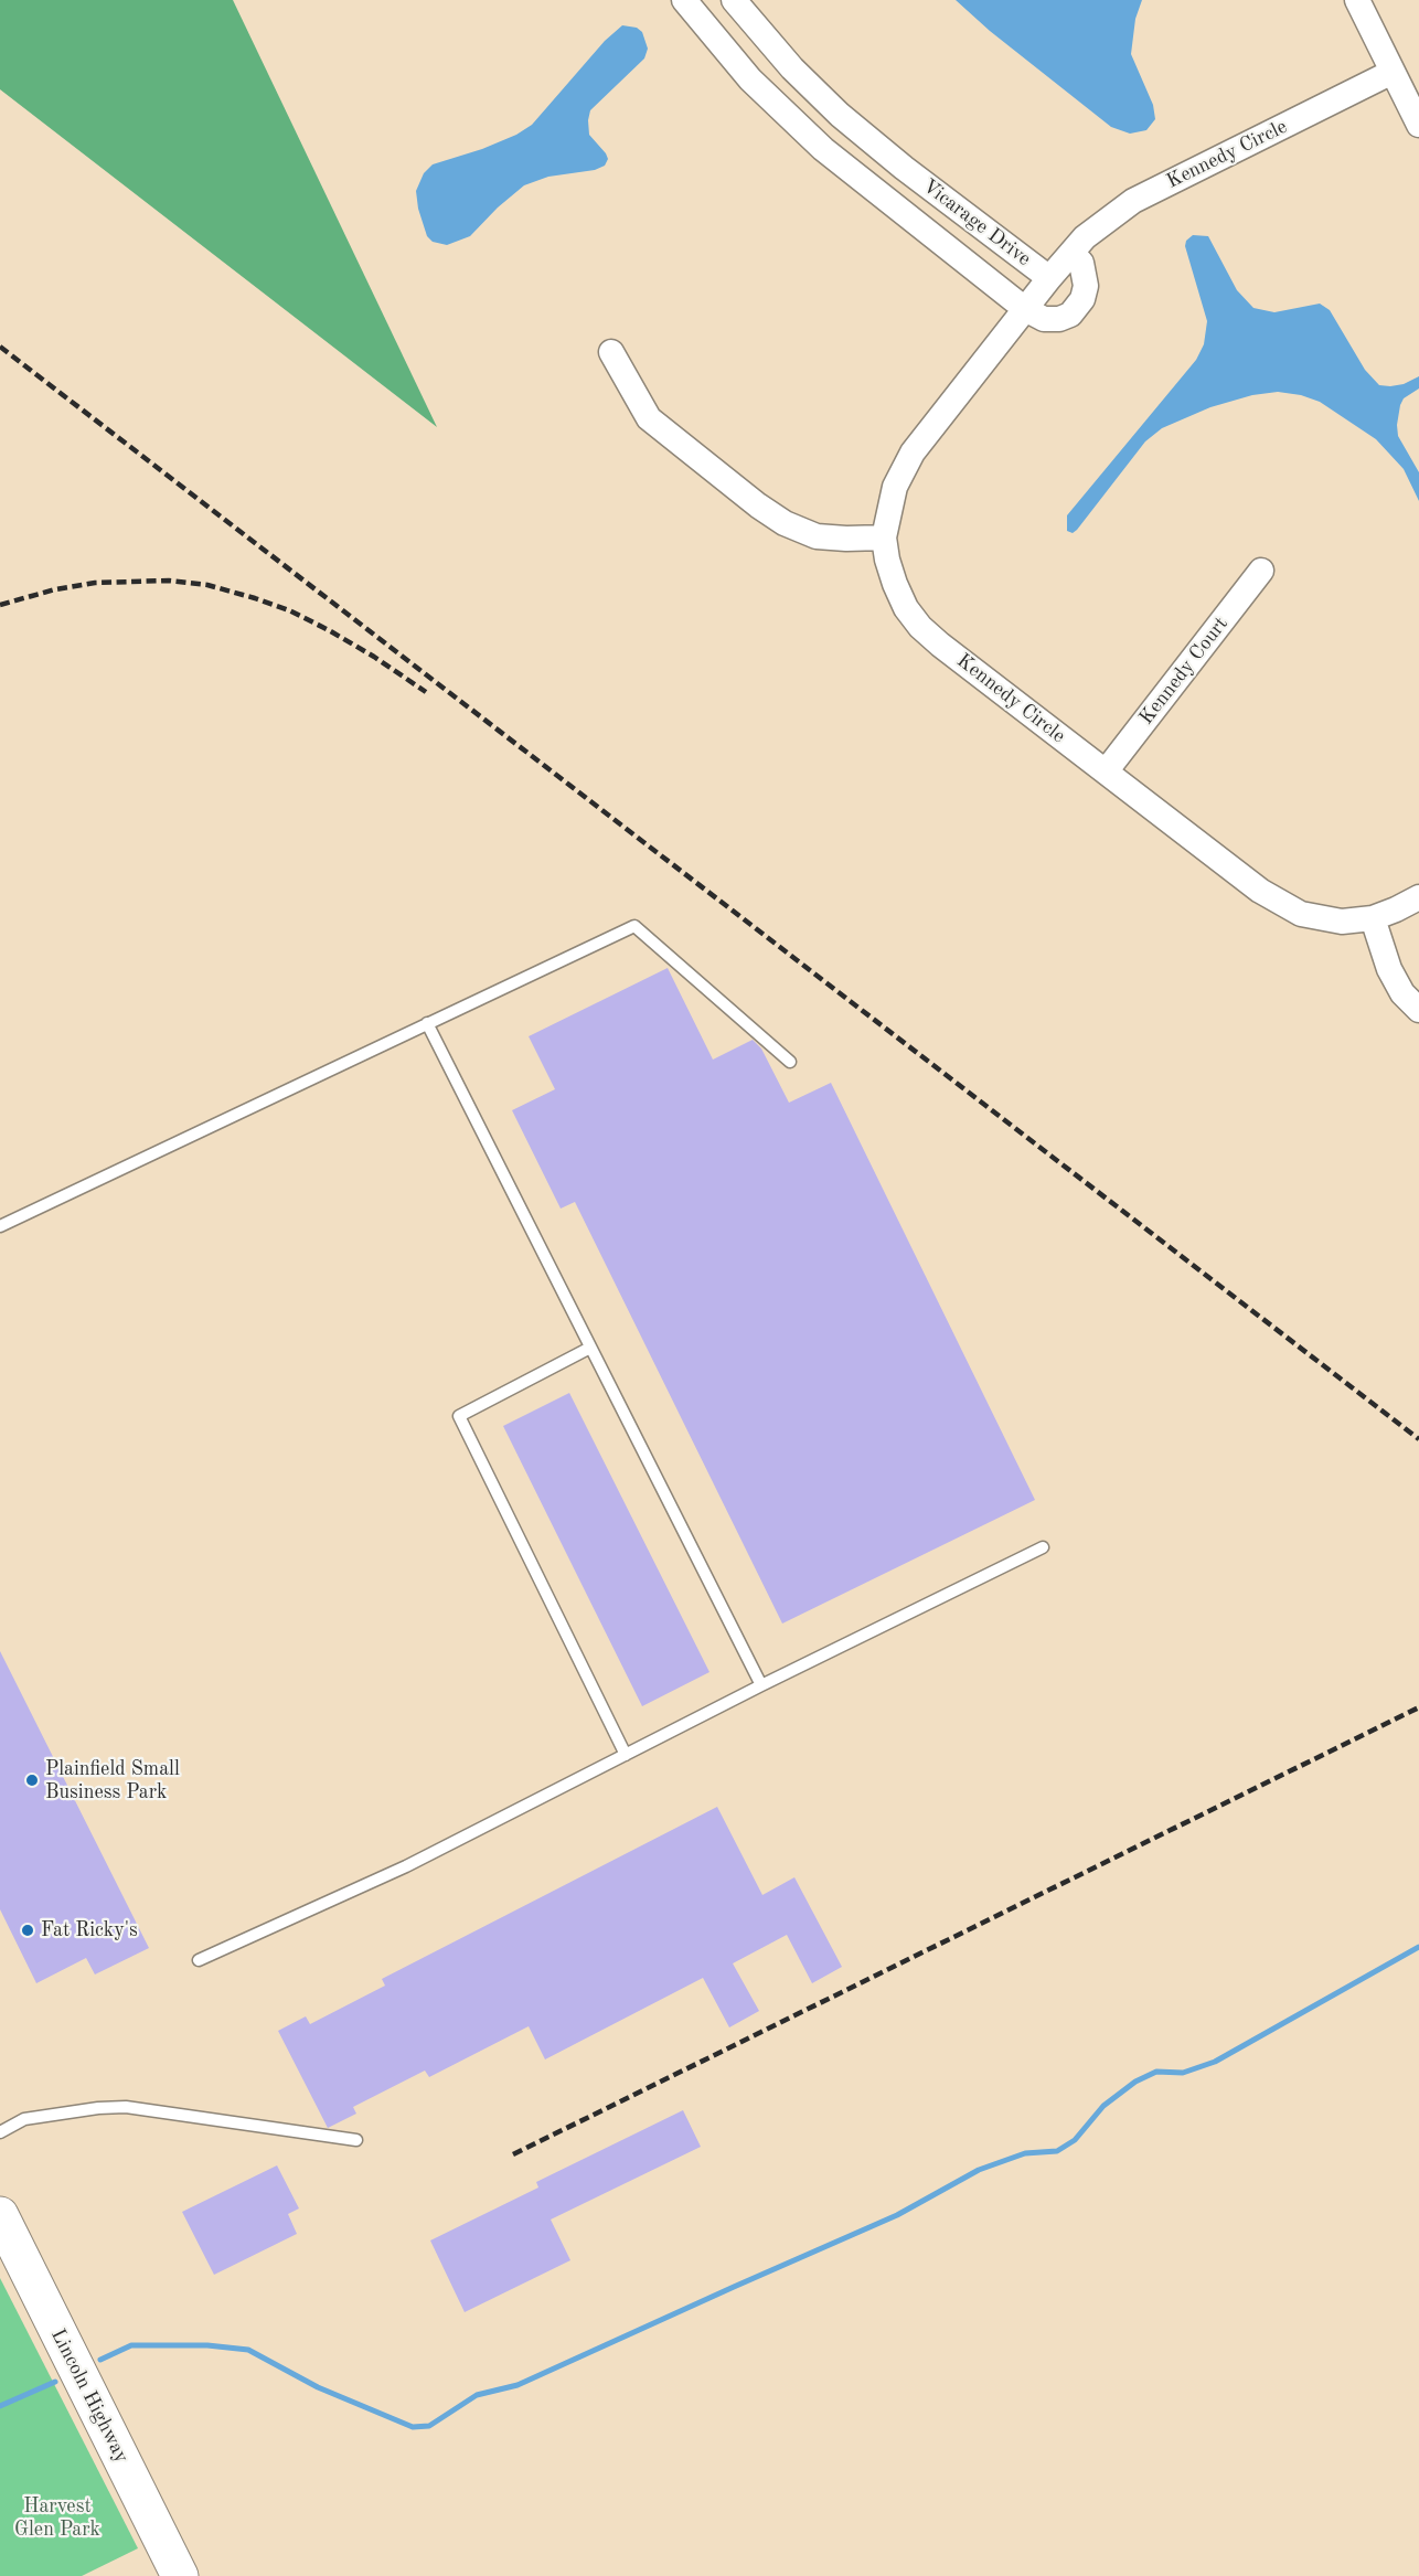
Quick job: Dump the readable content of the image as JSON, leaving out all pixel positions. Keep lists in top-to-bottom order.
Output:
{
  "streets": {
    "main road": ["Lincoln Highway"],
    "street": ["Kennedy Circle", "Vicarage Drive", "Kennedy Court"]
  },
  "crossings": [
    ["Kennedy Circle", "Vicarage Drive"],
    ["Kennedy Circle", "Kennedy Court"]
  ],
  "parks": ["Harvest Glen Park"],
  "places": ["Plainfield Small Business Park", "Fat Ricky's"]
}
